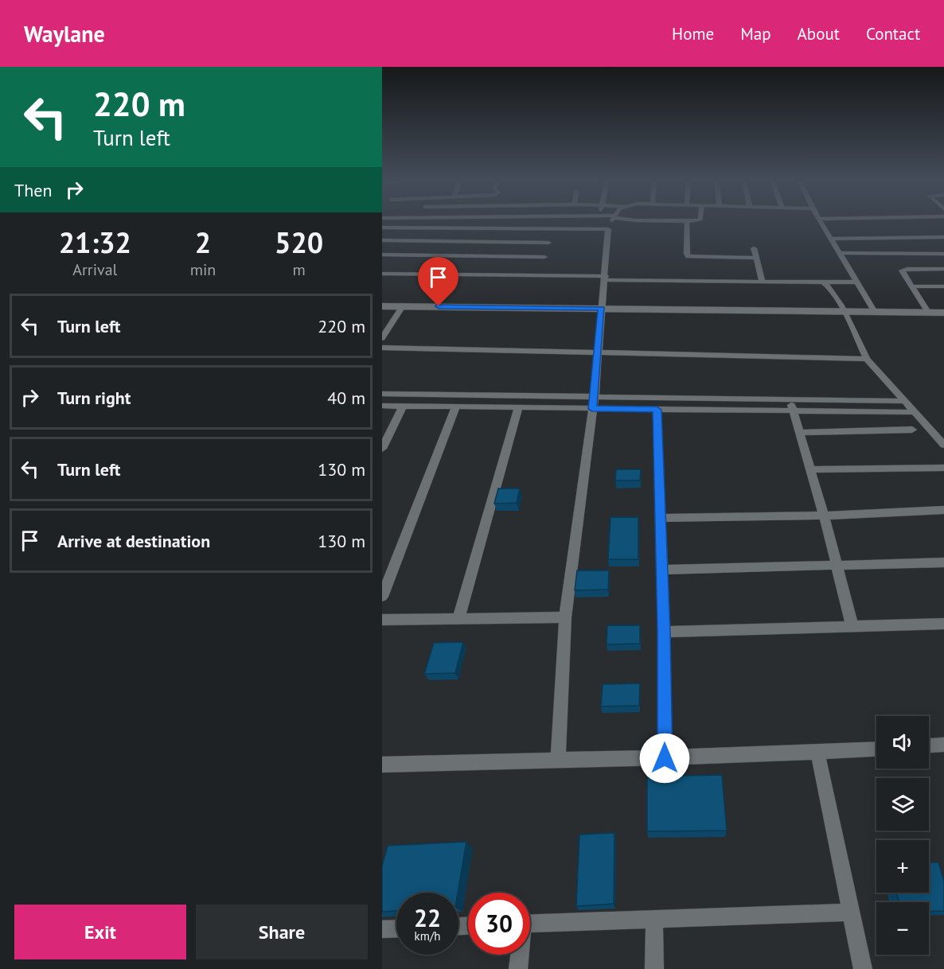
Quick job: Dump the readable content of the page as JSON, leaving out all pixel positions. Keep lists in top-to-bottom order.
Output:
{
  "page": {
    "header": "Waylane",
    "nav": [
      "Home",
      "Map",
      "About",
      "Contact"
    ],
    "turn": ["220 m", "Turn left"],
    "then": "Then",
    "eta": [
      "21:32",
      "Arrival",
      "2",
      "min",
      "520",
      "m"
    ],
    "list": [
      {
        "name": "Turn left",
        "value": "220 m"
      },
      {
        "name": "Turn right",
        "value": "40 m"
      },
      {
        "name": "Turn left",
        "value": "130 m"
      },
      {
        "name": "Arrive at destination",
        "value": "130 m"
      }
    ],
    "map_buttons": ["+", "−"],
    "speed": "22 km/h",
    "limit": "30",
    "buttons": ["Exit", "Share"]
  }
}
